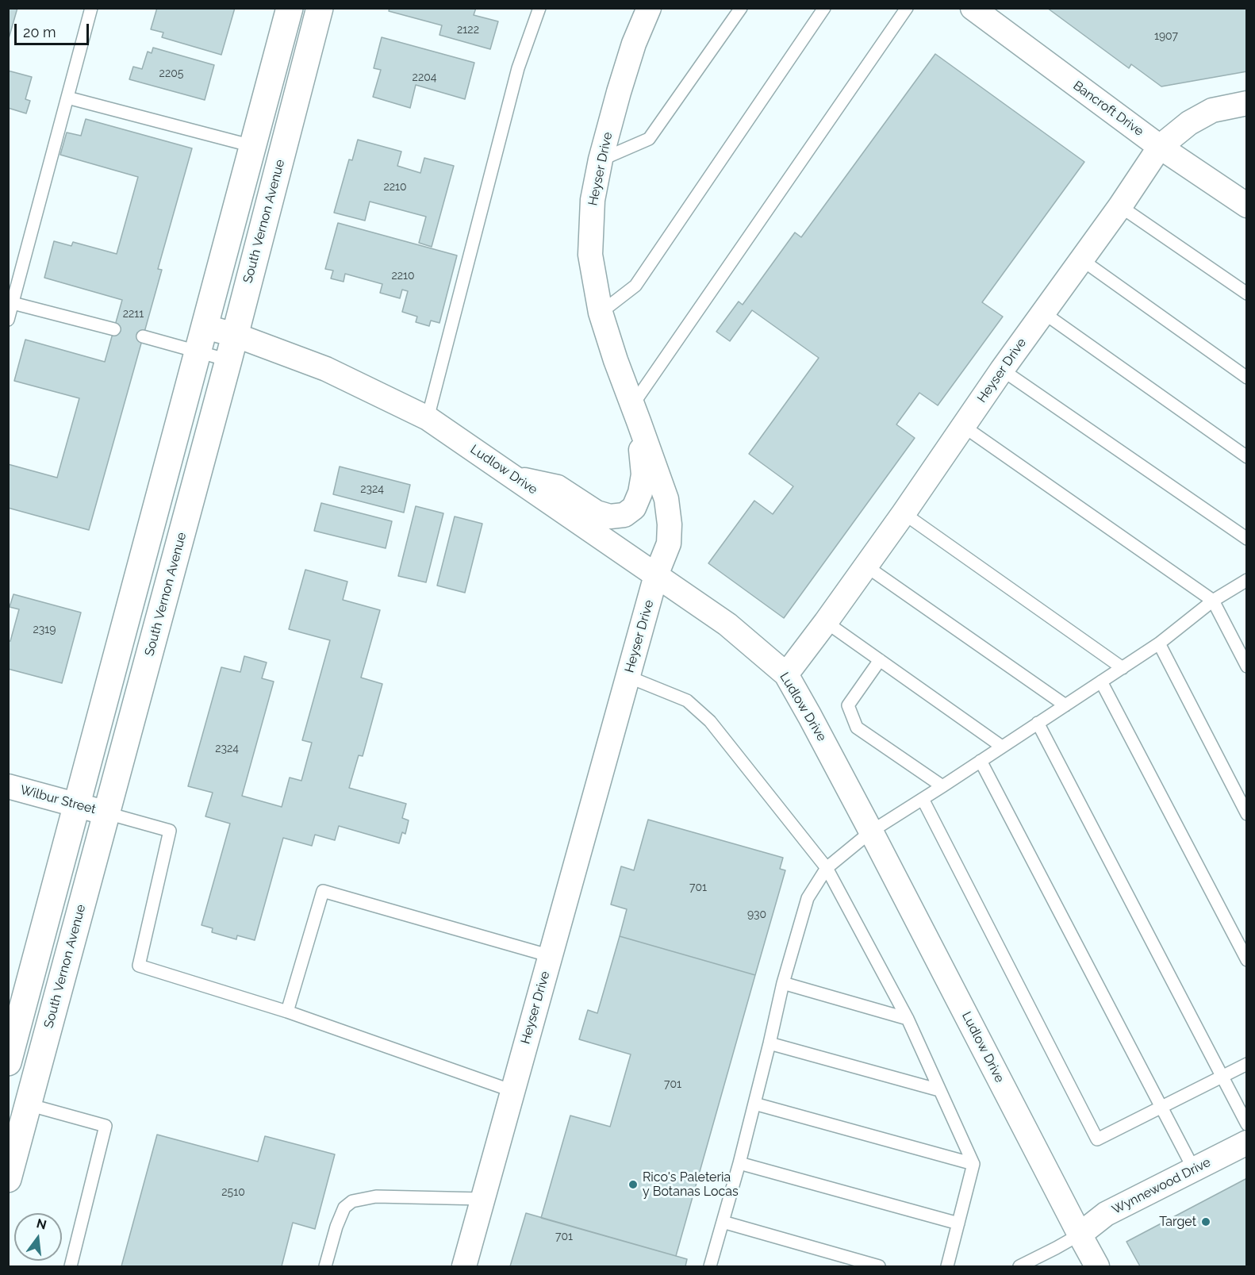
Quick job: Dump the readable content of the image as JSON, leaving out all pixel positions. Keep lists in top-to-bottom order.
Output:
{
  "streets": {
    "main road": ["South Vernon Avenue"],
    "street": [
      "Bancroft Drive",
      "Heyser Drive",
      "Ludlow Drive",
      "Wilbur Street",
      "Wynnewood Drive"
    ]
  },
  "crossings": [
    ["Bancroft Drive", "Heyser Drive"],
    ["Heyser Drive", "Ludlow Drive"],
    ["South Vernon Avenue", "Ludlow Drive"],
    ["South Vernon Avenue", "Wilbur Street"],
    ["Ludlow Drive", "Wynnewood Drive"]
  ],
  "places": ["Rico's Paleteria y Botanas Locas", "Target"],
  "house_numbers": [
    "2122",
    "1907",
    "2205",
    "2204",
    "2210",
    "2210",
    "2211",
    "2324",
    "2319",
    "2324",
    "701",
    "930",
    "701",
    "2510",
    "701"
  ],
  "scale_bar": "20 m",
  "north": "top"
}
